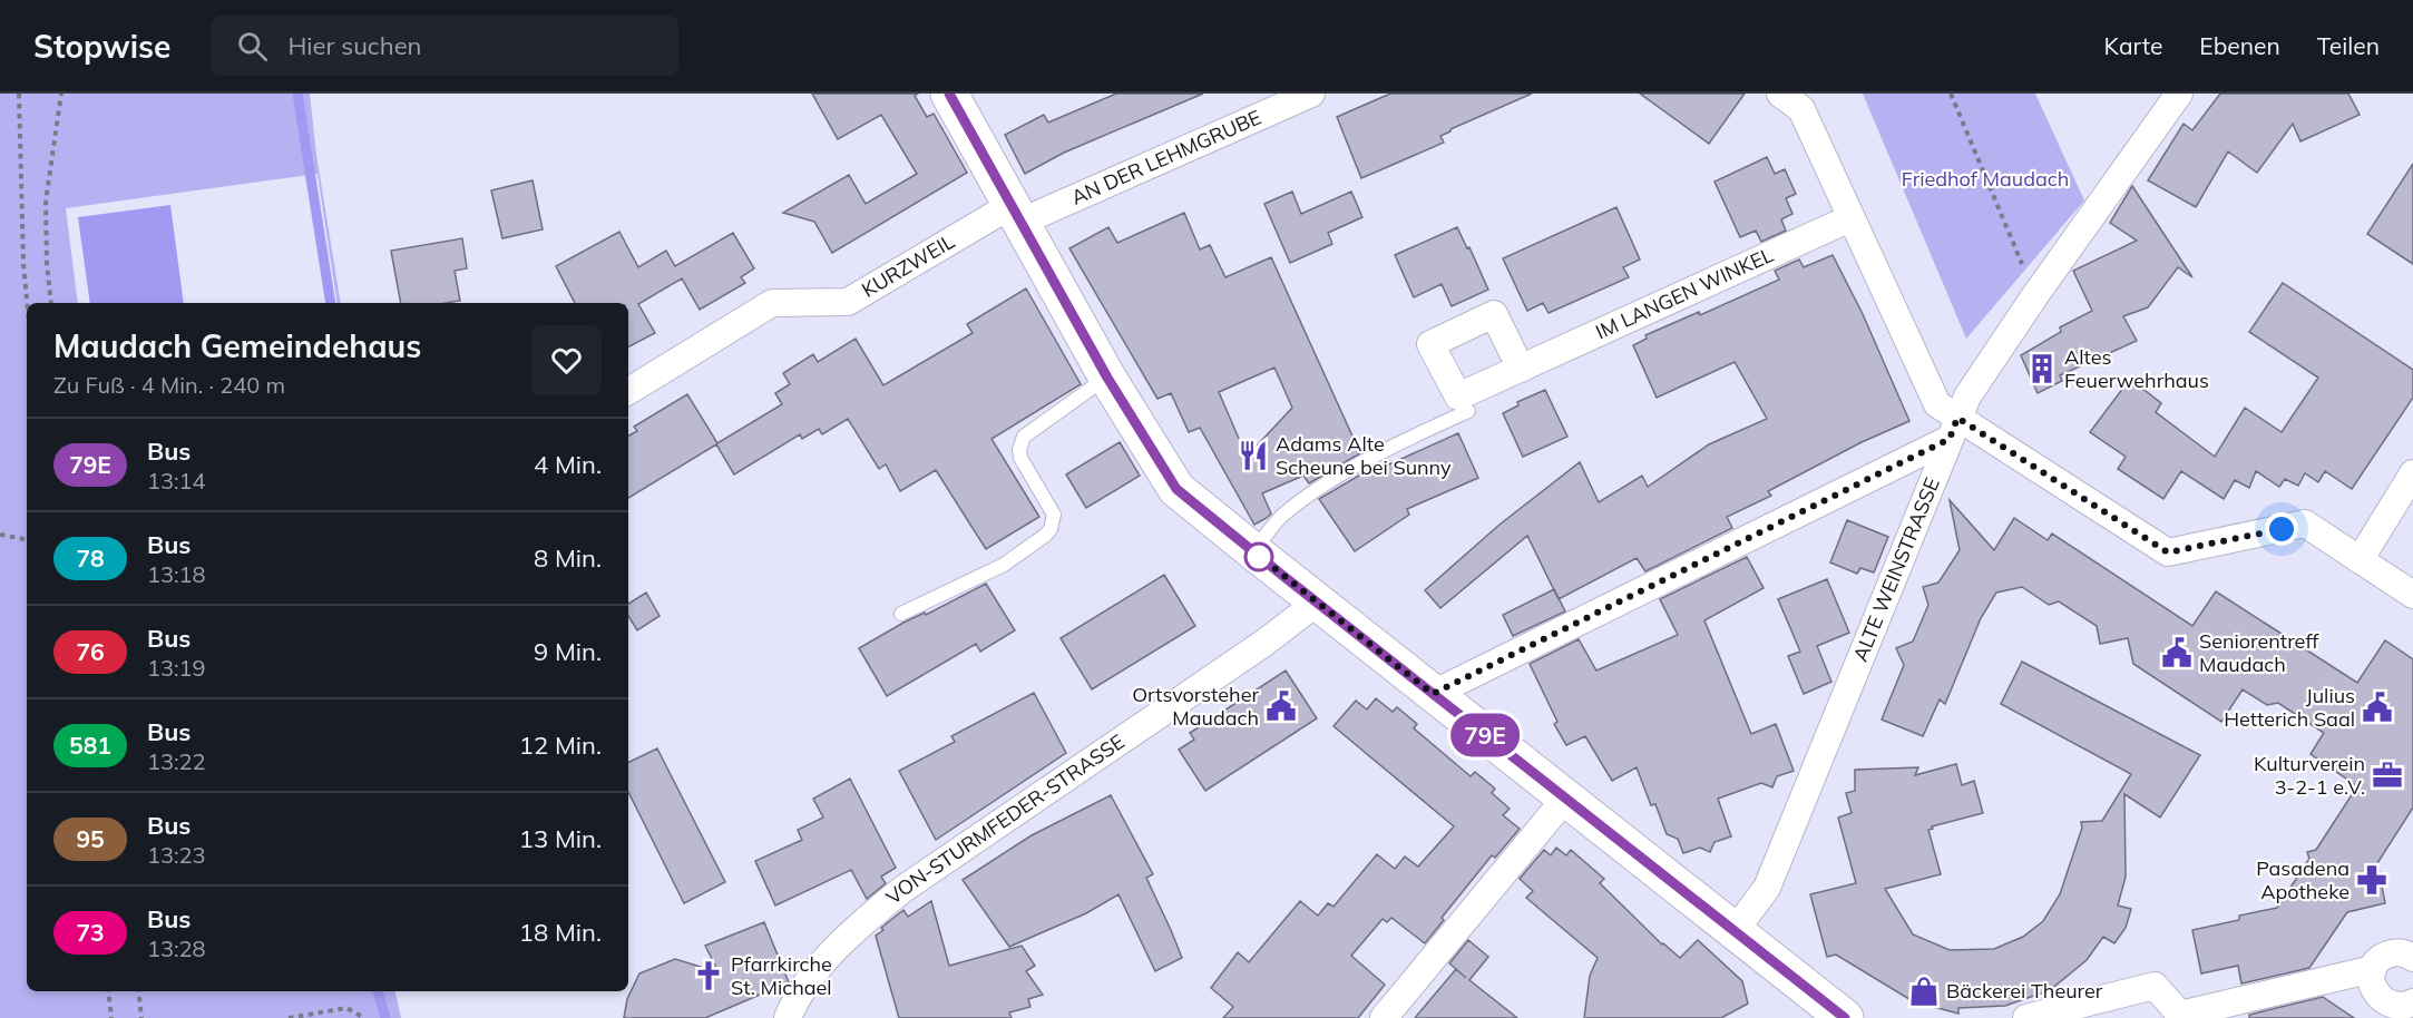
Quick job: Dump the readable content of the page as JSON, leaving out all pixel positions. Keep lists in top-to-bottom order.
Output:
{
  "streets": {
    "street": [
      "AN DER LEHMGRUBE",
      "KURZWEIL",
      "IM LANGEN WINKEL",
      "ALTE WEINSTRASSE",
      "VON-STURMFEDER-STRASSE"
    ]
  },
  "crossings": [
    ["AN DER LEHMGRUBE", "KURZWEIL"]
  ],
  "parks": ["Friedhof Maudach"],
  "places": {
    "building": ["Altes Feuerwehrhaus"],
    "restaurant": ["Adams Alte Scheune bei Sunny"],
    "public building": ["Seniorentreff Maudach", "Ortsvorsteher Maudach", "Julius Hetterich Saal"],
    "office": ["Kulturverein 3-2-1 e.V."],
    "pharmacy": ["Pasadena Apotheke"],
    "church": ["Pfarrkirche St. Michael"],
    "shop": ["Bäckerei Theurer"]
  },
  "lines": ["bus line 79E"],
  "page": {
    "header": "Stopwise",
    "search": "Hier suchen",
    "nav": ["Karte", "Ebenen", "Teilen"],
    "on_map": "79E",
    "heading": ["Maudach Gemeindehaus", "Zu Fuß · 4 Min. · 240 m"],
    "list": [
      {
        "mark": "79E",
        "name": "Bus",
        "note": "13:14",
        "value": "4 Min."
      },
      {
        "mark": "78",
        "name": "Bus",
        "note": "13:18",
        "value": "8 Min."
      },
      {
        "mark": "76",
        "name": "Bus",
        "note": "13:19",
        "value": "9 Min."
      },
      {
        "mark": "581",
        "name": "Bus",
        "note": "13:22",
        "value": "12 Min."
      },
      {
        "mark": "95",
        "name": "Bus",
        "note": "13:23",
        "value": "13 Min."
      },
      {
        "mark": "73",
        "name": "Bus",
        "note": "13:28",
        "value": "18 Min."
      }
    ]
  }
}
